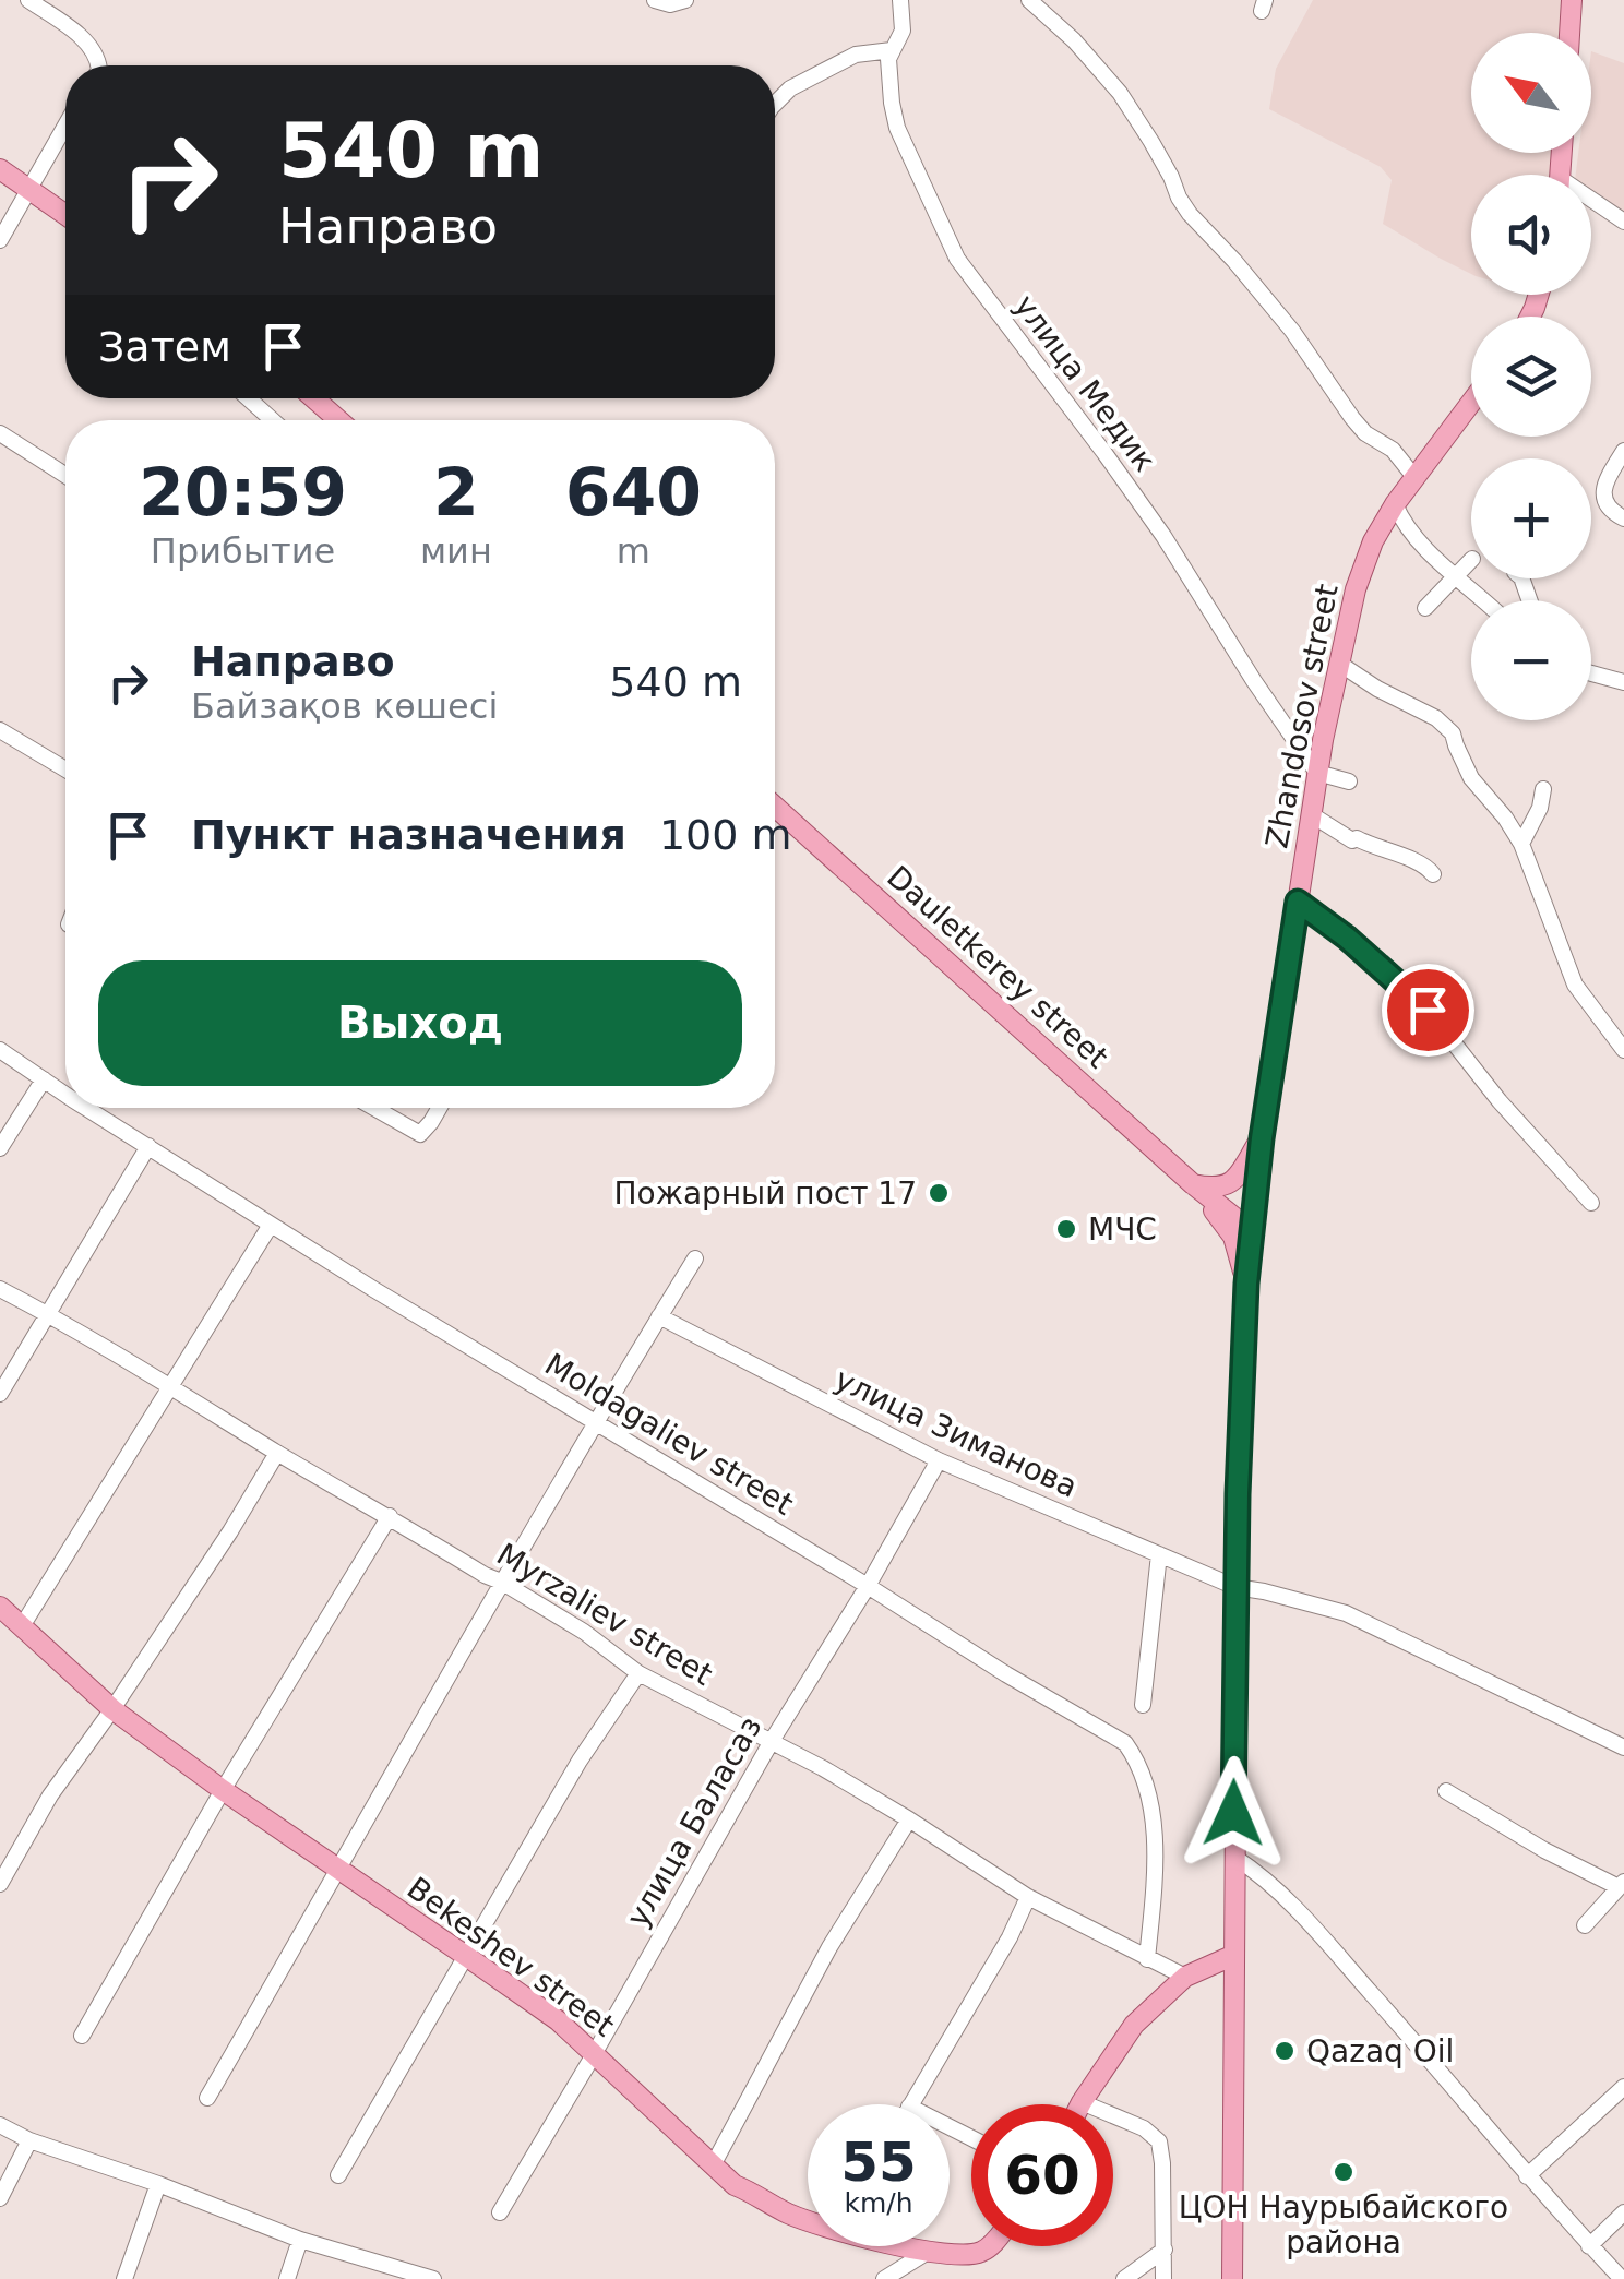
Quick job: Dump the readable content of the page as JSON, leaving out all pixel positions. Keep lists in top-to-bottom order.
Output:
{
  "streets": {
    "main road": ["Zhandosov street", "Dauletkerey street", "Bekeshev street"],
    "street": [
      "улица Медик",
      "улица Зиманова",
      "Moldagaliev street",
      "Myrzaliev street",
      "улица Баласаз"
    ]
  },
  "crossings": [
    ["улица Медик", "Zhandosov street"],
    ["Zhandosov street", "улица Зиманова"],
    ["улица Зиманова", "улица Баласаз"],
    ["Moldagaliev street", "Myrzaliev street"],
    ["Moldagaliev street", "улица Баласаз"],
    ["Myrzaliev street", "улица Баласаз"],
    ["улица Баласаз", "Bekeshev street"]
  ],
  "places": [
    "Пожарный пост 17",
    "МЧС",
    "Qazaq Oil",
    "ЦОН Наурыбайского района"
  ],
  "north": "top left",
  "page": {
    "map_buttons": ["+", "−"],
    "turn": ["540 m", "Направо"],
    "then": "Затем",
    "eta": [
      "20:59",
      "Прибытие",
      "2",
      "мин",
      "640",
      "m"
    ],
    "list": [
      {
        "name": "Направо",
        "note": "Байзақов көшесі",
        "value": "540 m"
      },
      {
        "name": "Пункт назначения",
        "value": "100 m"
      }
    ],
    "buttons": "Выход",
    "speed": "55 km/h",
    "limit": "60"
  }
}
